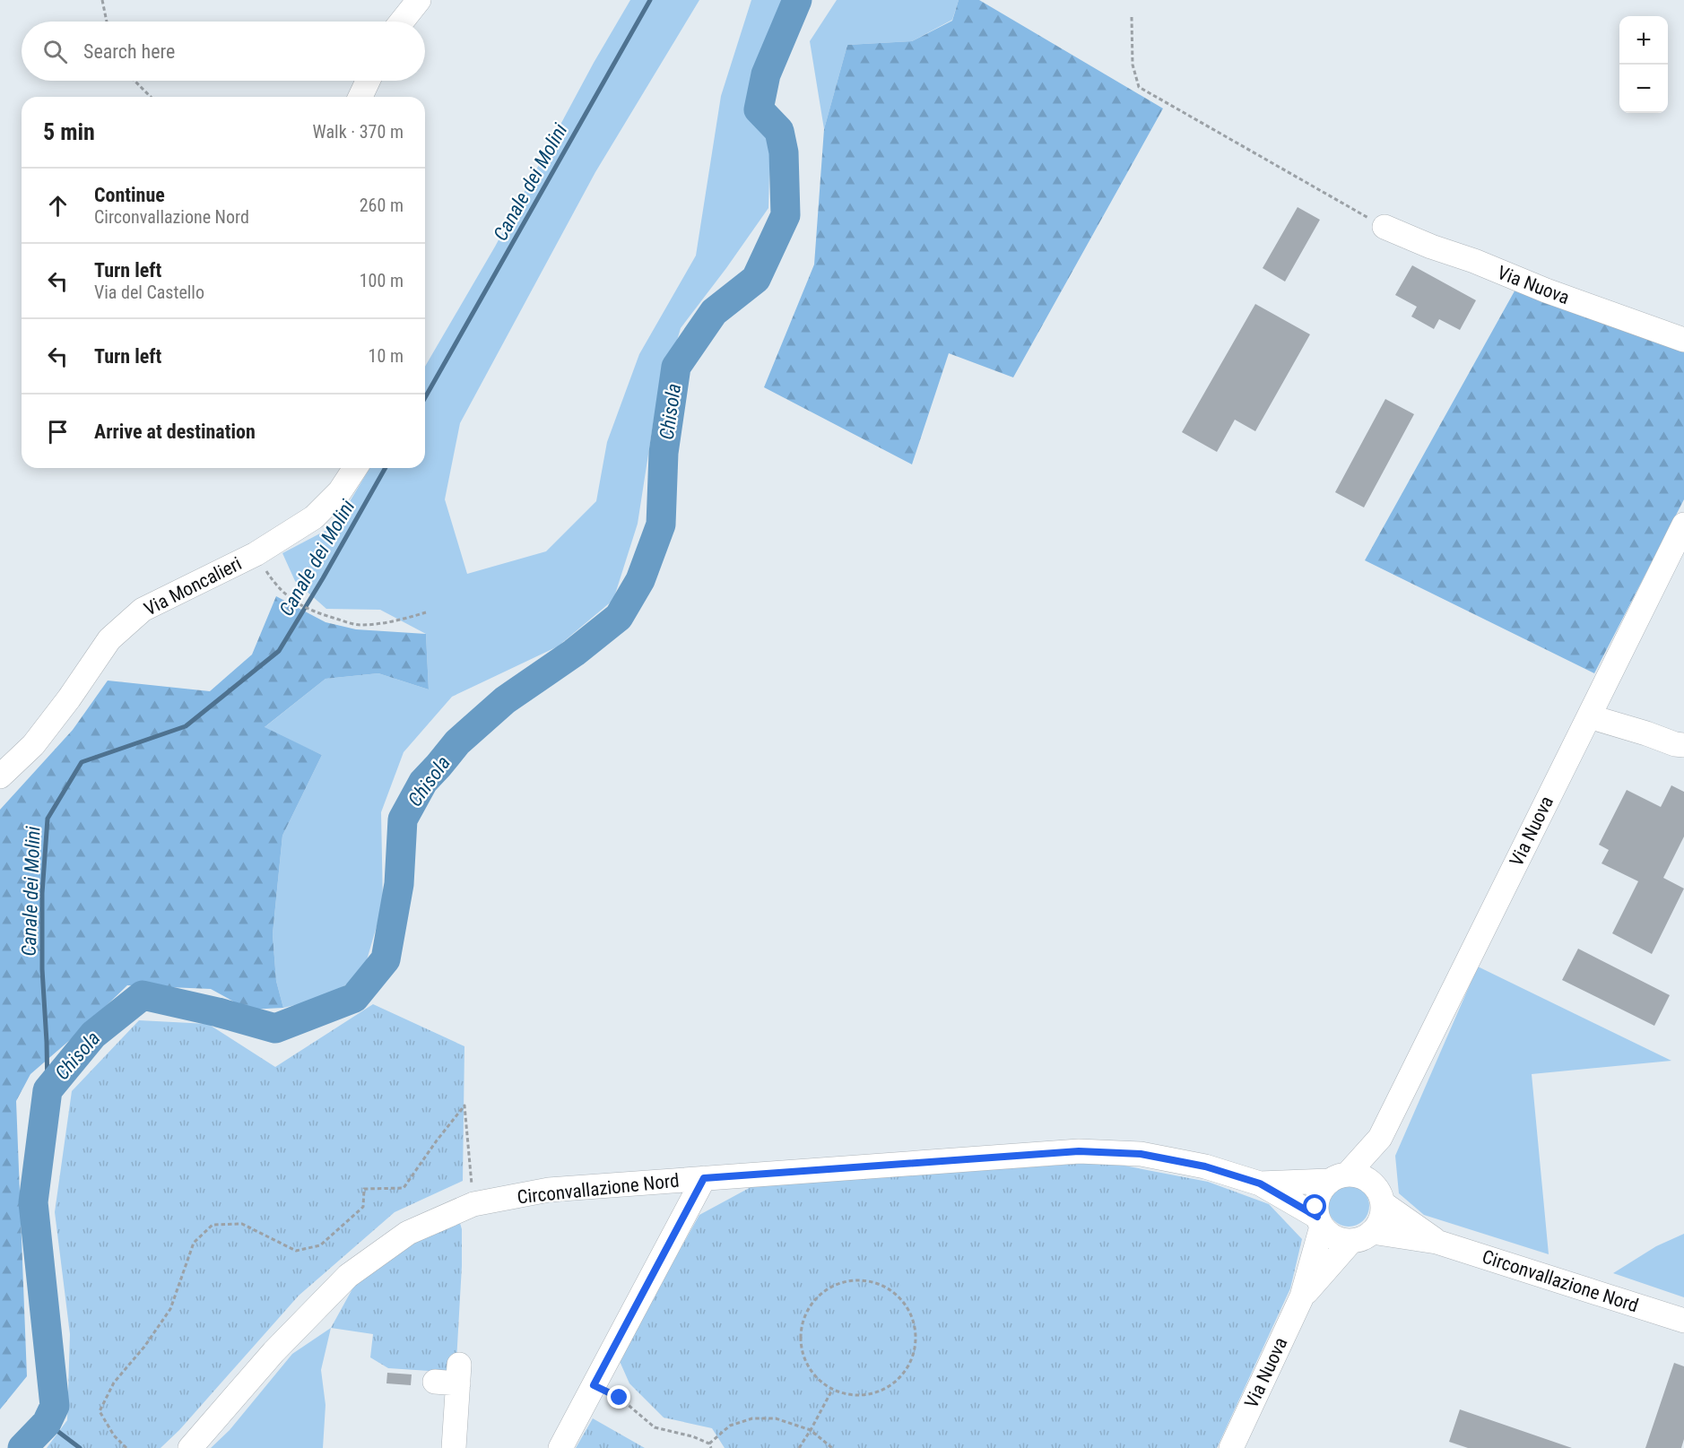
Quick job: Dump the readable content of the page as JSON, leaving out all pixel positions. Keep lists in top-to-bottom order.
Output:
{
  "streets": {
    "street": ["Via Nuova", "Via Moncalieri", "Circonvallazione Nord"]
  },
  "crossings": [
    ["Via Nuova", "Circonvallazione Nord"]
  ],
  "water": ["Canale dei Molini", "Chisola"],
  "page": {
    "map_buttons": ["+", "−"],
    "search": "Search here",
    "heading": ["5 min", "Walk · 370 m"],
    "list": [
      ["Continue", "Circonvallazione Nord", "260 m"],
      ["Turn left", "Via del Castello", "100 m"],
      ["Turn left", "10 m"],
      "Arrive at destination"
    ]
  }
}
